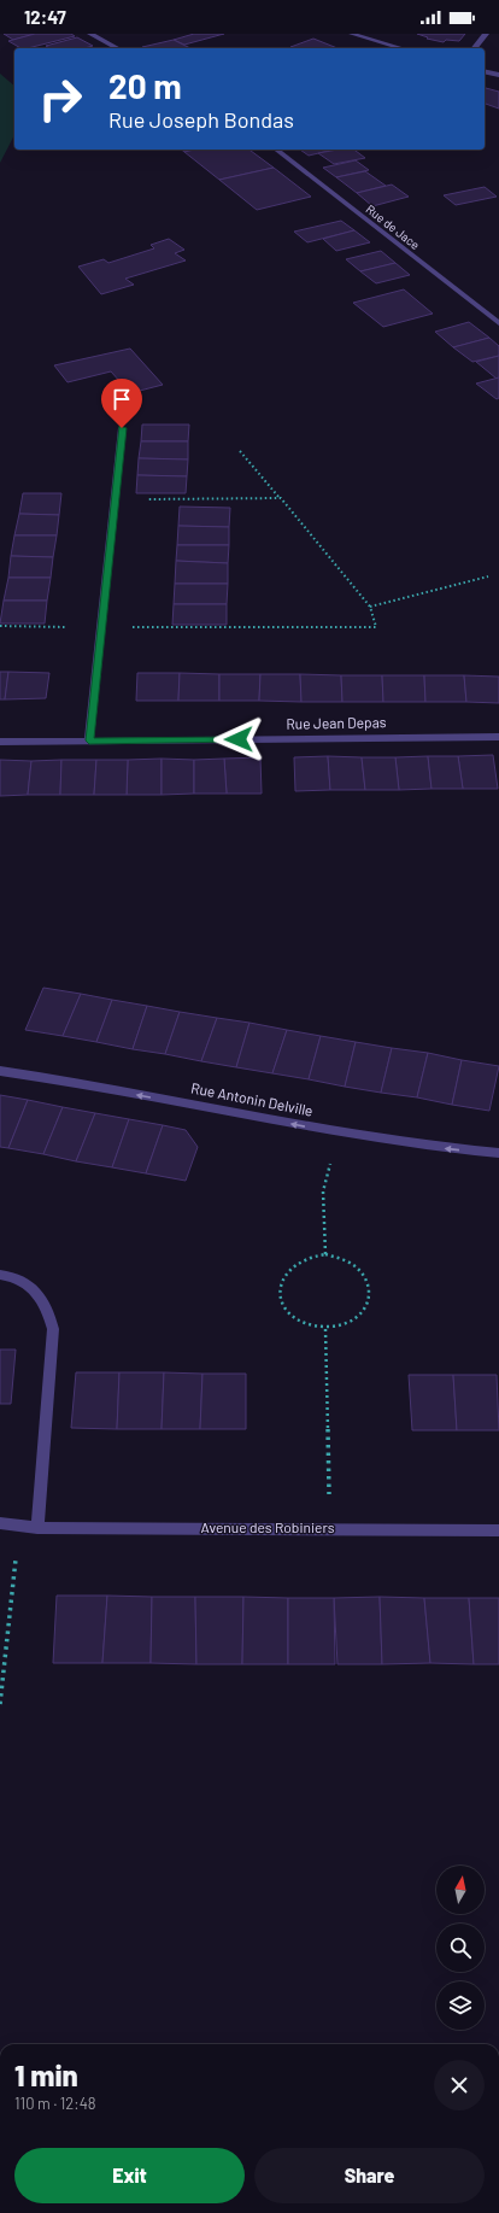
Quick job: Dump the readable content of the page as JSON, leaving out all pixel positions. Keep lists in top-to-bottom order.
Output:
{
  "streets": {
    "street": [
      "Rue de Jace",
      "Rue Jean Depas",
      "Rue Antonin Delville",
      "Avenue des Robiniers"
    ]
  },
  "one_way": ["Rue Antonin Delville"],
  "north": "top",
  "page": {
    "status": "12:47",
    "turn": ["20 m", "Rue Joseph Bondas"],
    "heading": ["1 min", "110 m · 12:48"],
    "buttons": ["Exit", "Share"]
  }
}
